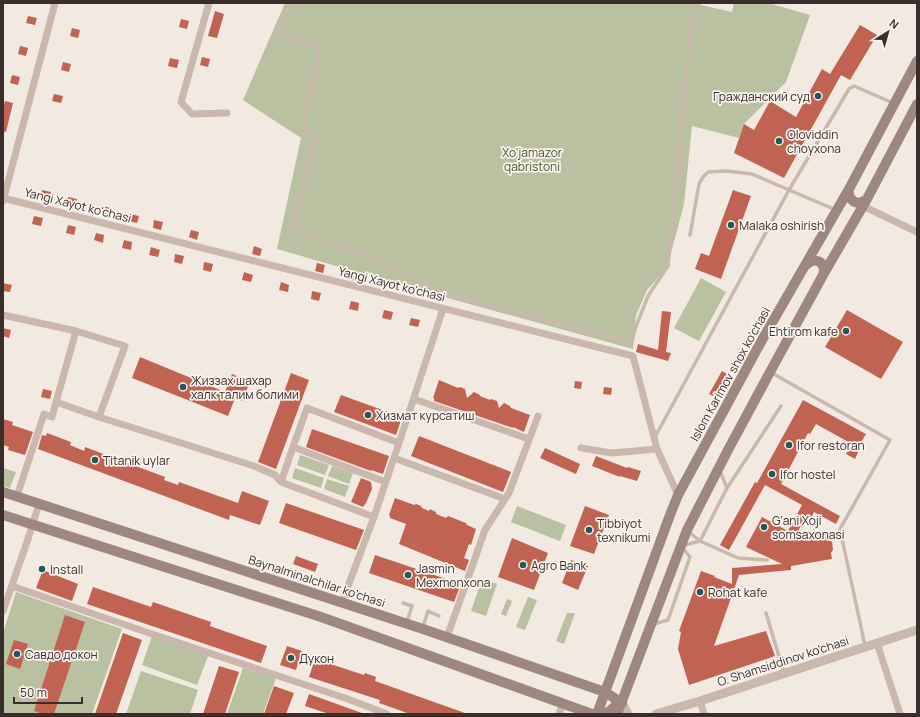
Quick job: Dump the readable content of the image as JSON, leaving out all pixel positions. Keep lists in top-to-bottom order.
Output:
{
  "streets": {
    "main road": ["Islom Karimov shox ko'chasi", "Baynalminalchilar ko’chasi"],
    "street": ["Yangi Xayot ko'chasi", "O. Shamsiddinov ko'chasi"]
  },
  "crossings": [
    ["Yangi Xayot ko'chasi", "Islom Karimov shox ko'chasi"],
    ["Islom Karimov shox ko'chasi", "Baynalminalchilar ko’chasi"]
  ],
  "parks": ["Xo'jamazor qabristoni"],
  "places": [
    "Гражданский суд",
    "Oloviddin choyxona",
    "Malaka oshirish",
    "Ehtirom kafe",
    "Жиззах шахар халк талим болими",
    "Хизмат курсатиш",
    "Ifor restoran",
    "Titanik uylar",
    "Ifor hostel",
    "G'ani Xoji somsaxonasi",
    "Tibbiyot texnikumi",
    "Agro Bank",
    "Install",
    "Jasmin Mexmonxona",
    "Rohat kafe",
    "Cавдо докон",
    "Дукон"
  ],
  "scale_bar": "50 m",
  "north": "top right"
}
